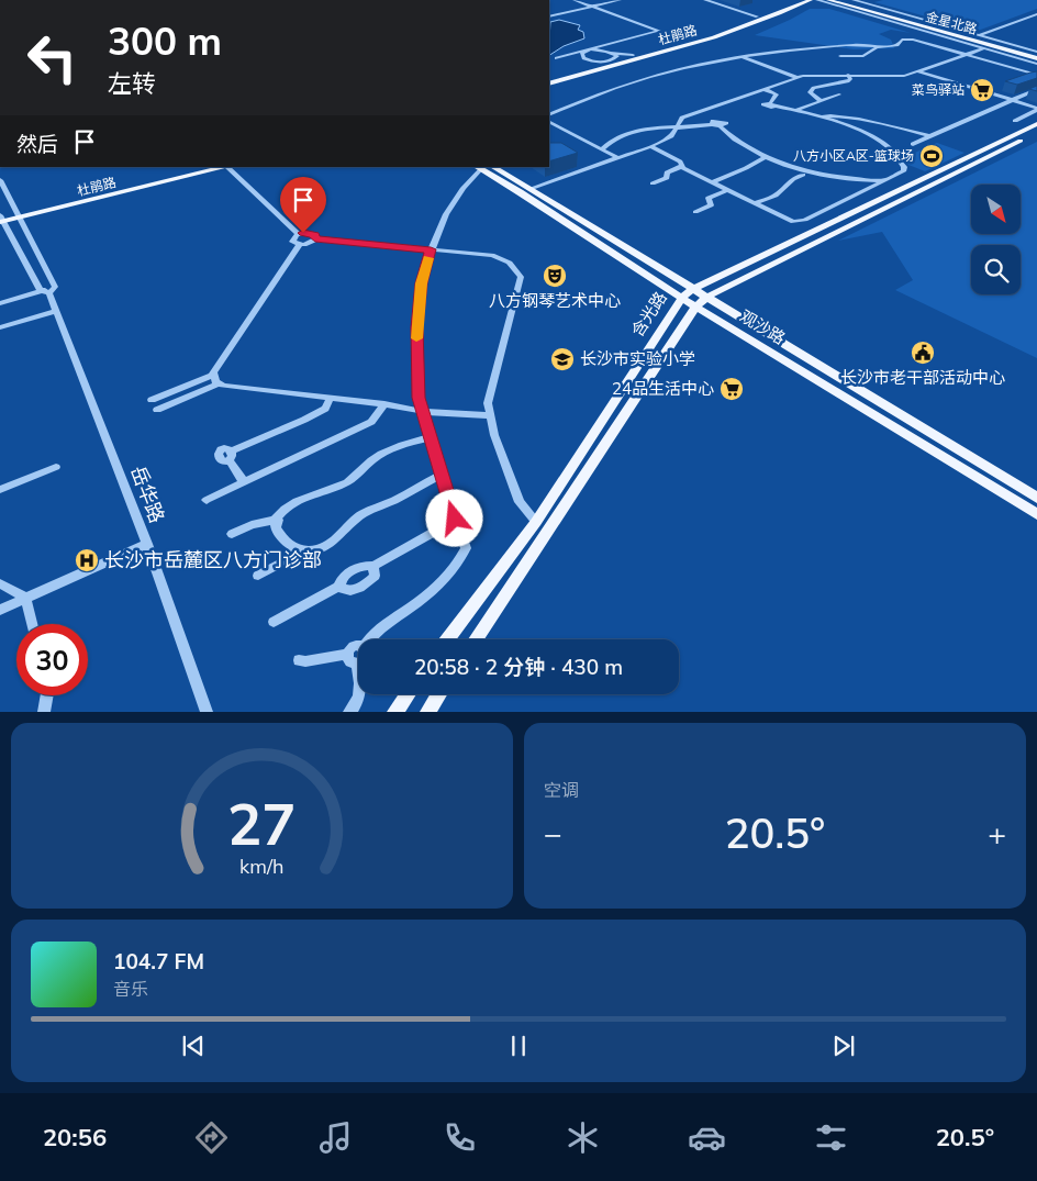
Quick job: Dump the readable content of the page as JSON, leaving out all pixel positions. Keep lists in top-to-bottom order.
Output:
{
  "streets": {
    "main road": [
      "金星北路",
      "杜鹃路",
      "含光路",
      "观沙路"
    ],
    "street": ["岳华路"]
  },
  "crossings": [
    ["杜鹃路", "岳华路"],
    ["含光路", "观沙路"]
  ],
  "places": {
    "supermarket": ["菜鸟驿站", "24品生活中心"],
    "sports": ["八方小区A区-篮球场"],
    "theatre": ["八方钢琴艺术中心"],
    "public building": ["长沙市老干部活动中心"],
    "school or university": ["长沙市实验小学"],
    "hospital": ["长沙市岳麓区八方门诊部"]
  },
  "north": "bottom right",
  "page": {
    "turn": ["300 m", "左转"],
    "then": "然后",
    "limit": "30",
    "trip": "20:58 · 2 分钟 · 430 m",
    "tile": "空调",
    "heat": ["−", "20.5°", "+"],
    "song": ["104.7 FM", "音乐"],
    "tabs": ["20:56", "20.5°"],
    "gauge": ["27", "km/h"]
  }
}
